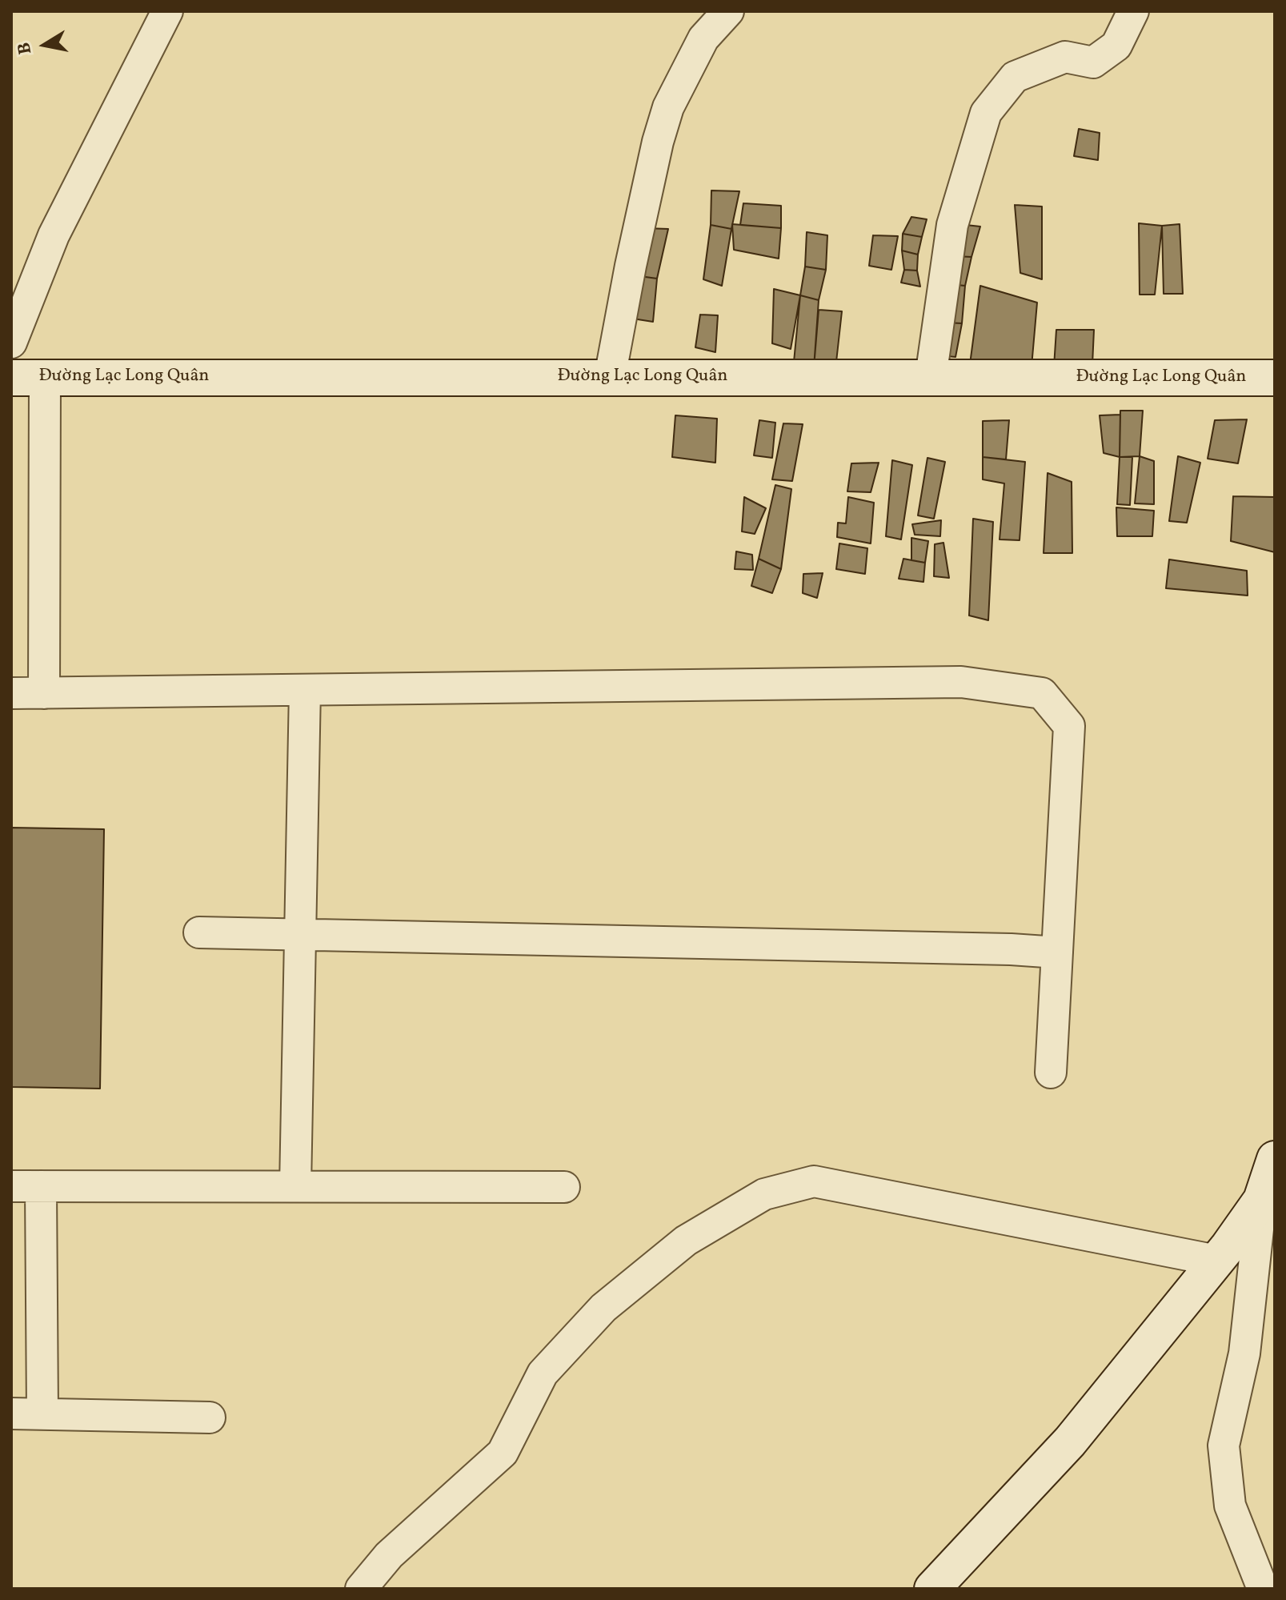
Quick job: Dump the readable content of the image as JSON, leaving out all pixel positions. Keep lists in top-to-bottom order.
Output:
{
  "streets": {
    "main road": ["Đường Lạc Long Quân"]
  },
  "north": "left"
}
